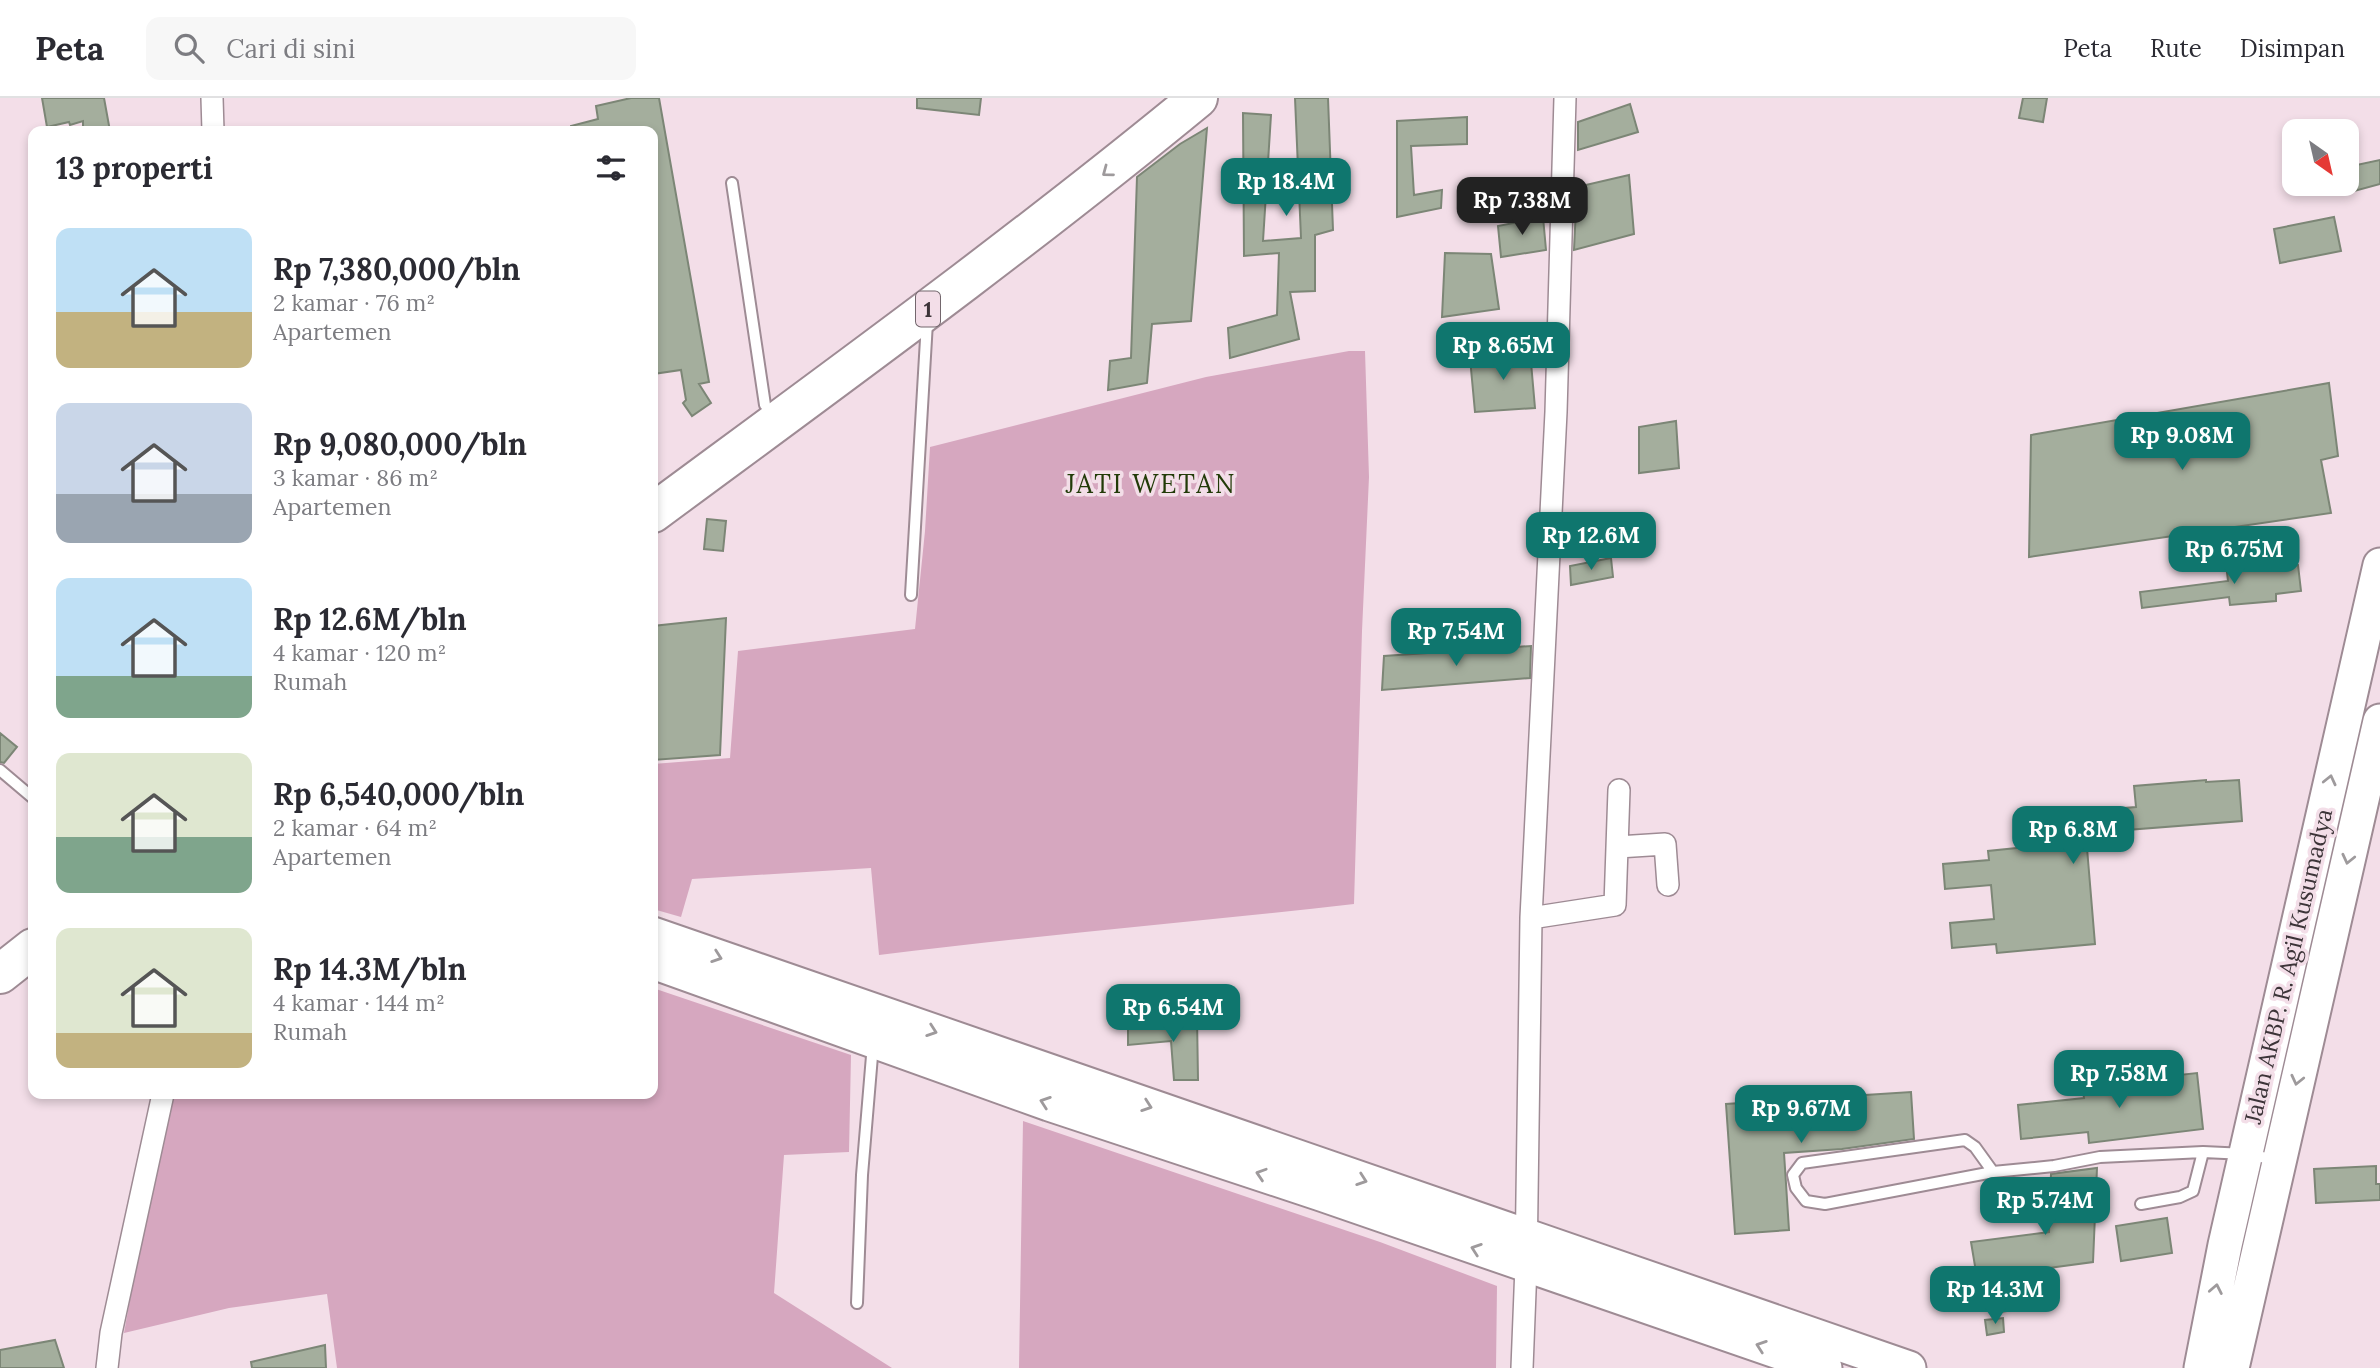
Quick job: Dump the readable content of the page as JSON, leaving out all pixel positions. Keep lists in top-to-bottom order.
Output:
{
  "streets": {
    "highway": ["1"],
    "main road": ["Jalan AKBP. R. Agil Kusumadya"]
  },
  "districts": ["JATI WETAN"],
  "north": "bottom right",
  "page": {
    "header": "Peta",
    "search": "Cari di sini",
    "nav": ["Peta", "Rute", "Disimpan"],
    "heading": "13 properti",
    "price": [
      "Rp 18.4M",
      "Rp 7.38M",
      "Rp 8.65M",
      "Rp 9.08M",
      "Rp 12.6M",
      "Rp 6.75M",
      "Rp 7.54M",
      "Rp 6.8M",
      "Rp 6.54M",
      "Rp 7.58M",
      "Rp 9.67M",
      "Rp 5.74M",
      "Rp 14.3M"
    ],
    "list": [
      {
        "name": "Rp 7,380,000/bln",
        "note": "2 kamar · 76 m² · Apartemen"
      },
      {
        "name": "Rp 9,080,000/bln",
        "note": "3 kamar · 86 m² · Apartemen"
      },
      {
        "name": "Rp 12.6M/bln",
        "note": "4 kamar · 120 m² · Rumah"
      },
      {
        "name": "Rp 6,540,000/bln",
        "note": "2 kamar · 64 m² · Apartemen"
      },
      {
        "name": "Rp 14.3M/bln",
        "note": "4 kamar · 144 m² · Rumah"
      }
    ]
  }
}
